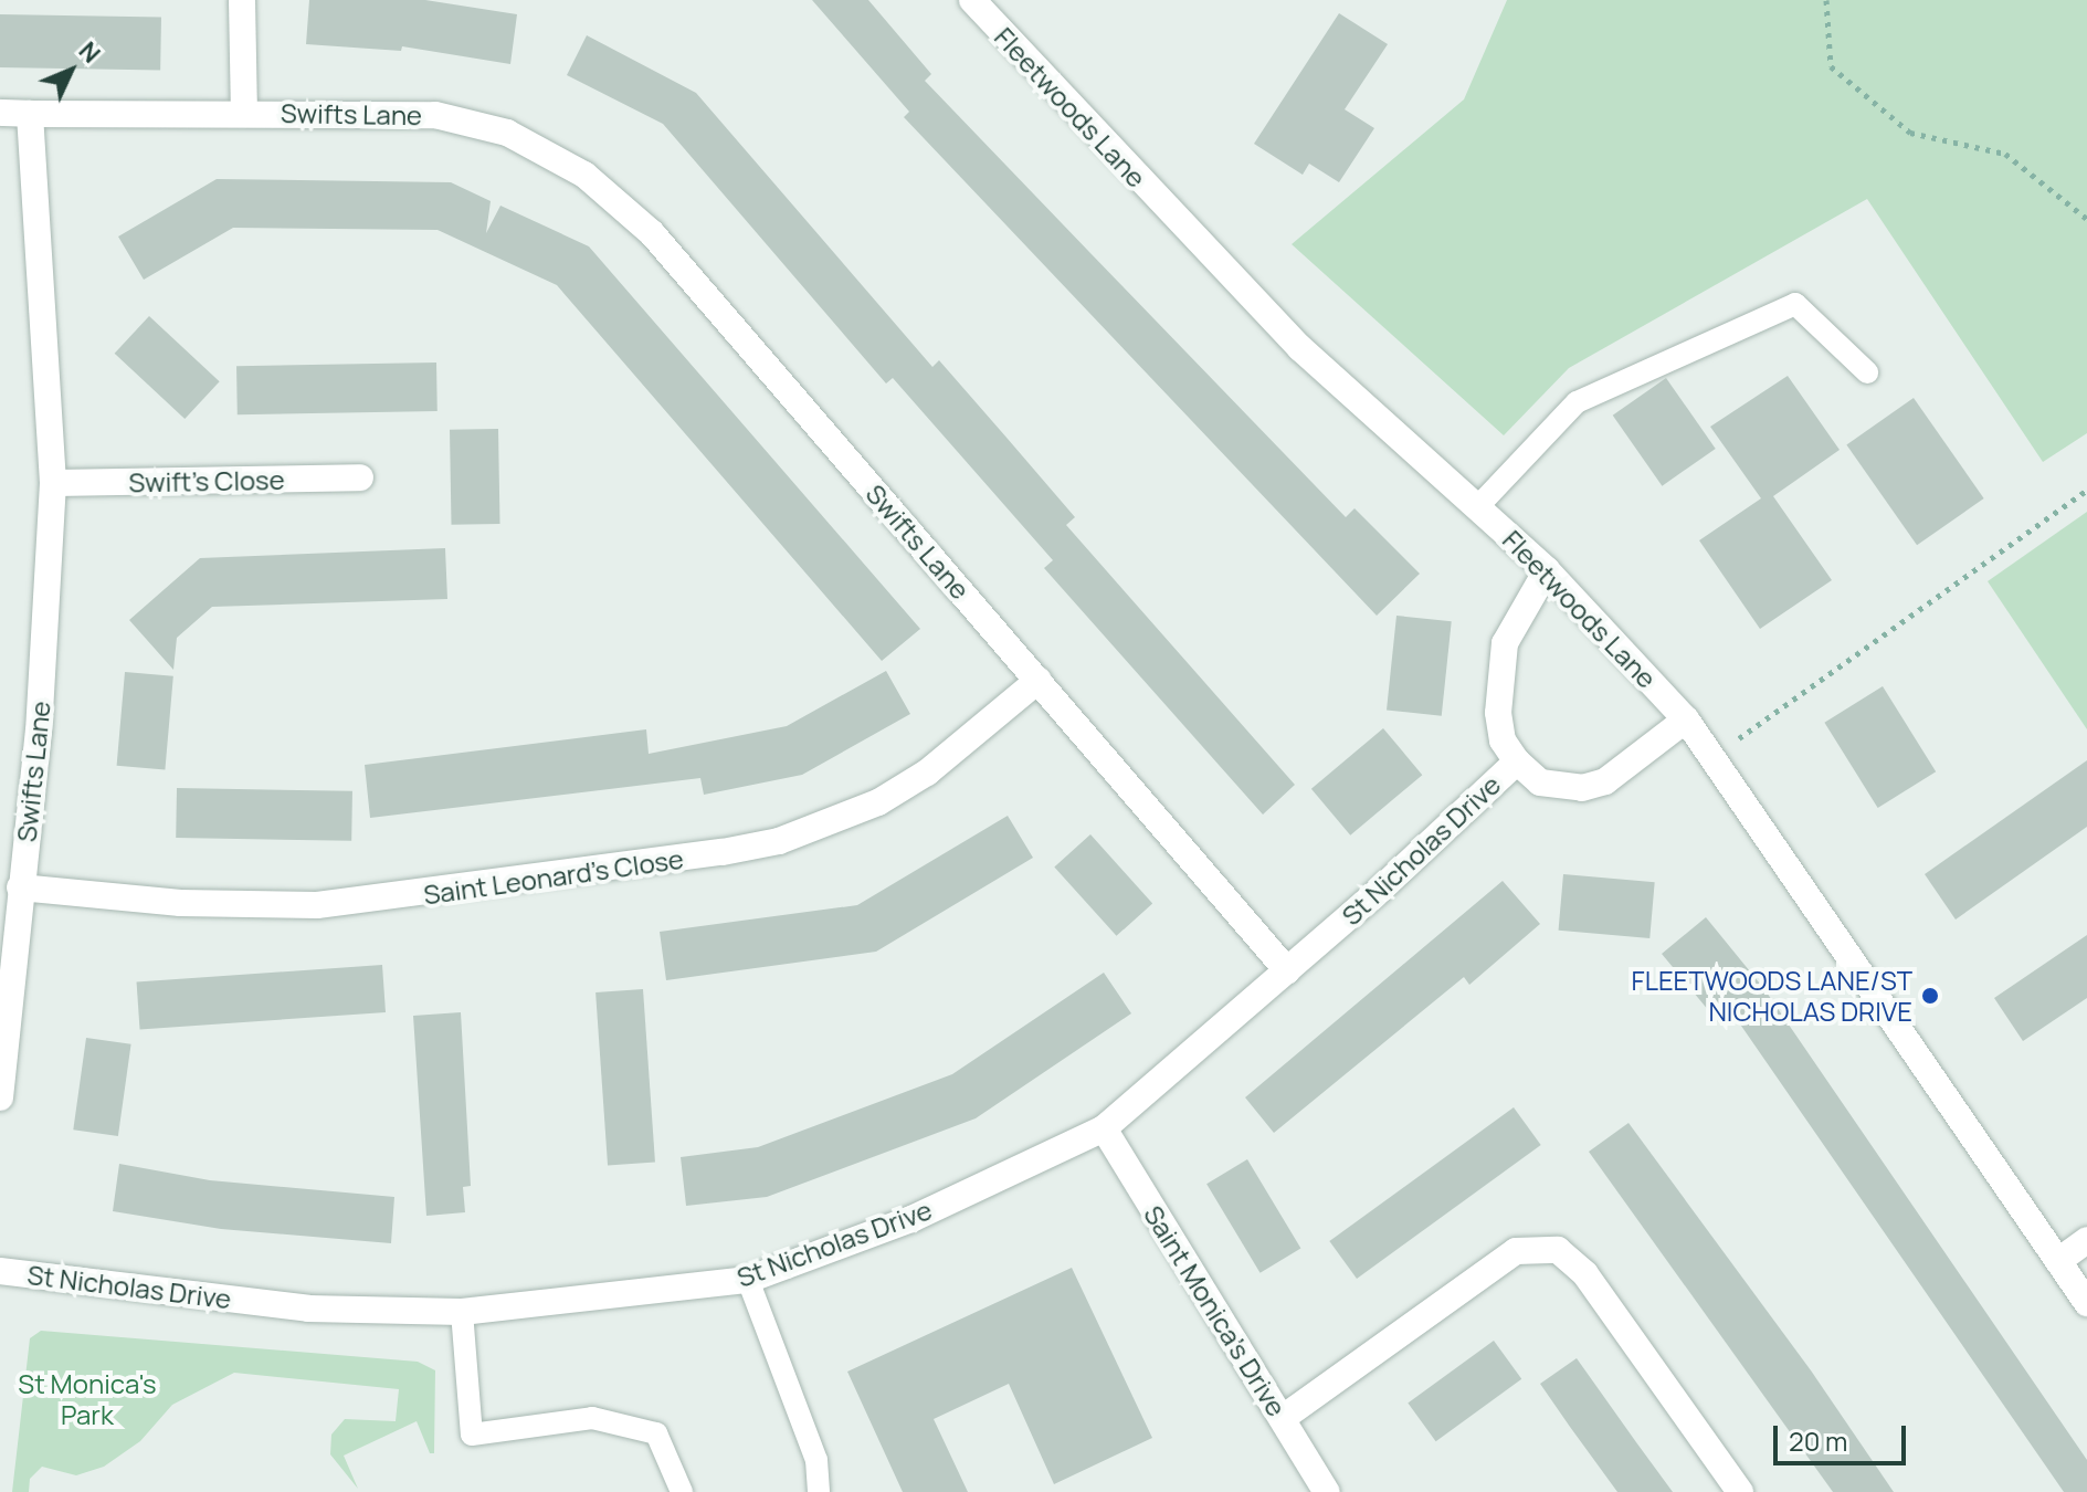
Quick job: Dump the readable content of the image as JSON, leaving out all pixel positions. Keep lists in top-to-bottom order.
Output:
{
  "streets": {
    "street": [
      "Fleetwoods Lane",
      "Swifts Lane",
      "Swift's Close",
      "St Nicholas Drive",
      "Saint Leonard's Close",
      "Saint Monica's Drive"
    ]
  },
  "crossings": [
    ["Fleetwoods Lane", "St Nicholas Drive"],
    ["Swifts Lane", "Swift's Close"],
    ["Swifts Lane", "St Nicholas Drive"],
    ["Swifts Lane", "Saint Leonard's Close"],
    ["St Nicholas Drive", "Saint Monica's Drive"]
  ],
  "parks": ["St Monica's Park"],
  "places": ["FLEETWOODS LANE/ST NICHOLAS DRIVE"],
  "scale_bar": "20 m",
  "north": "top right"
}
